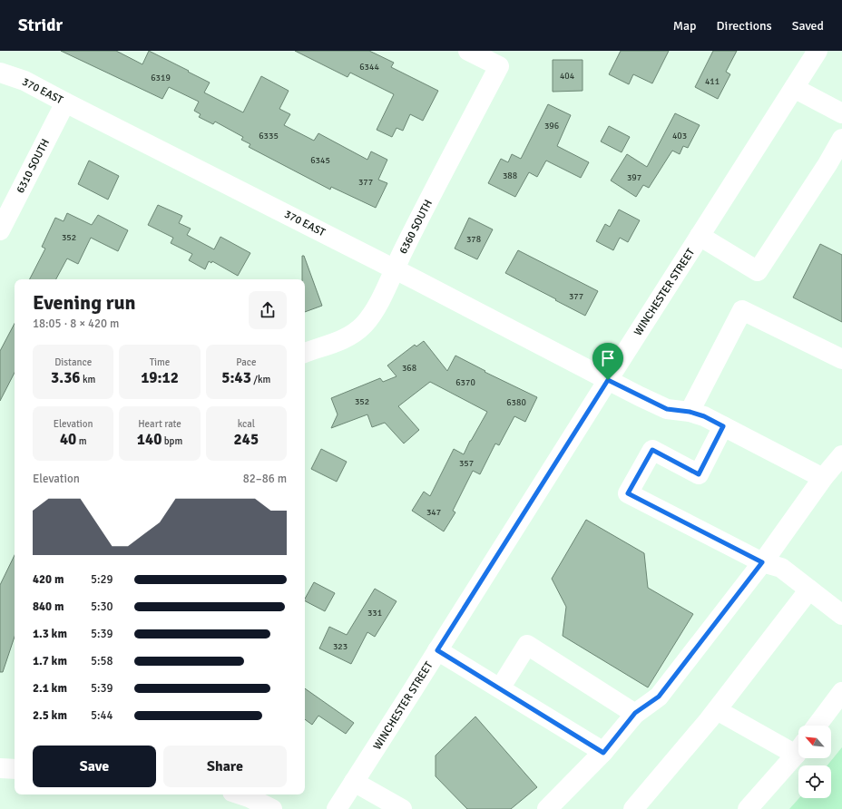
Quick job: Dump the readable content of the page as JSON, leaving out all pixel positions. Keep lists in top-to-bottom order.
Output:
{
  "streets": {
    "street": [
      "370 EAST",
      "6310 SOUTH",
      "6360 SOUTH",
      "WINCHESTER STREET"
    ]
  },
  "crossings": [
    ["370 EAST", "6310 SOUTH"],
    ["370 EAST", "6360 SOUTH"],
    ["370 EAST", "WINCHESTER STREET"]
  ],
  "house_numbers": [
    "6344",
    "404",
    "6319",
    "411",
    "396",
    "6335",
    "403",
    "6345",
    "388",
    "397",
    "377",
    "352",
    "378",
    "377",
    "368",
    "6370",
    "352",
    "6380",
    "357",
    "347",
    "331",
    "323"
  ],
  "north": "top left",
  "page": {
    "header": "Stridr",
    "nav": ["Map", "Directions", "Saved"],
    "heading": ["Evening run", "18:05 · 8 × 420 m"],
    "stats": [
      ["Distance", "3.36 km"],
      ["Time", "19:12"],
      ["Pace", "5:43 /km"],
      ["Elevation", "40 m"],
      ["Heart rate", "140 bpm"],
      ["kcal", "245"]
    ],
    "chart": ["Elevation", "82–86 m"],
    "list": [
      {
        "name": "420 m",
        "note": "5:29"
      },
      {
        "name": "840 m",
        "note": "5:30"
      },
      {
        "name": "1.3 km",
        "note": "5:39"
      },
      {
        "name": "1.7 km",
        "note": "5:58"
      },
      {
        "name": "2.1 km",
        "note": "5:39"
      },
      {
        "name": "2.5 km",
        "note": "5:44"
      }
    ],
    "buttons": ["Save", "Share"]
  }
}
